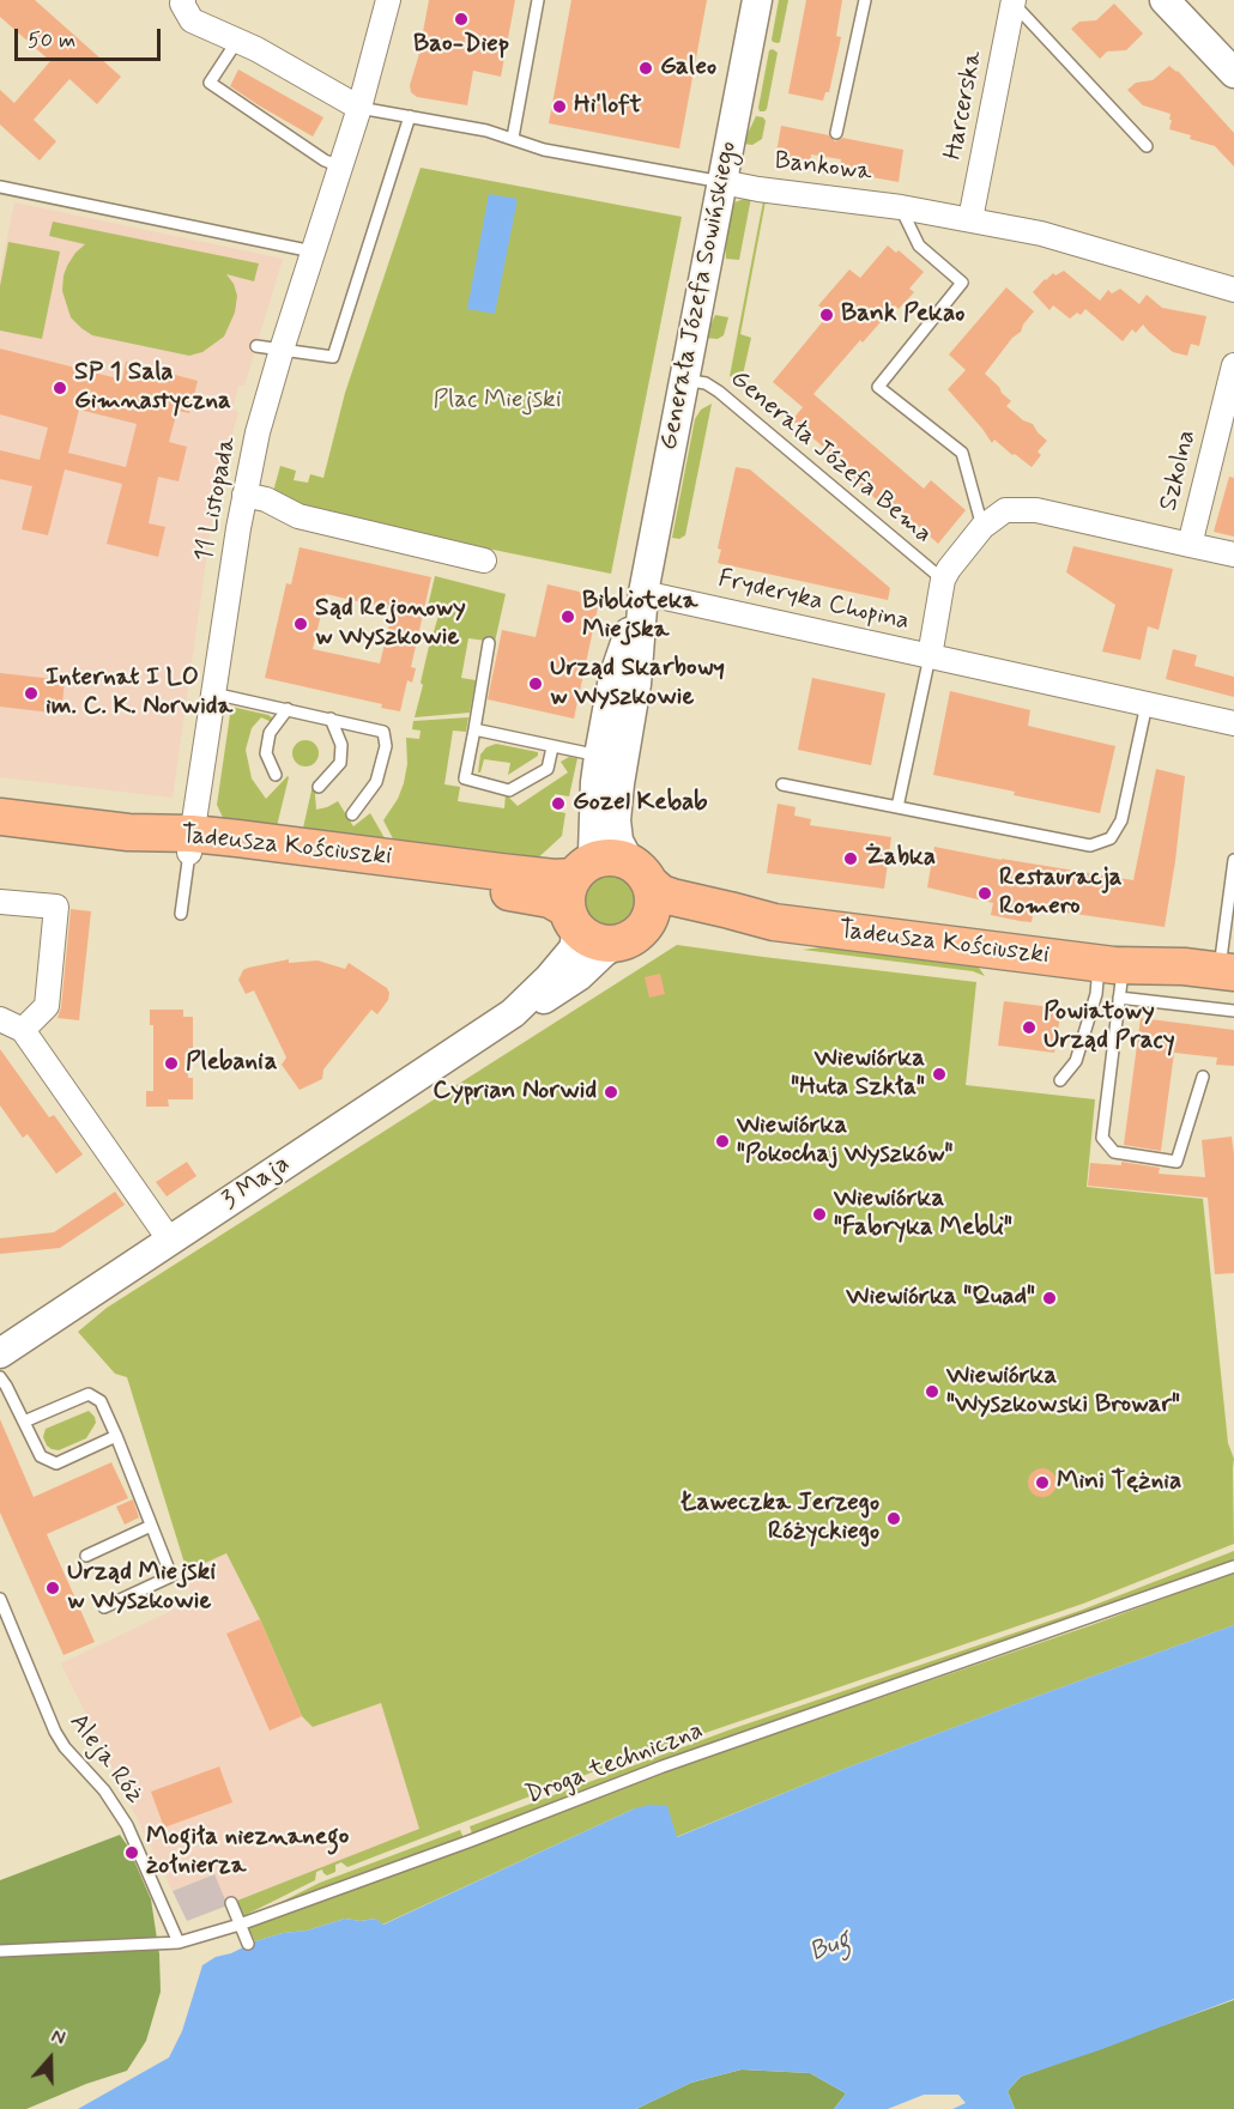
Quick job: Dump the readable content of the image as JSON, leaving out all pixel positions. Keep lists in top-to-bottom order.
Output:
{
  "streets": {
    "main road": ["Tadeusza Kościuszki"],
    "street": [
      "Harcerska",
      "Bankowa",
      "Generała Józefa Sowińskiego",
      "Szkolna",
      "11 Listopada",
      "Fryderyka Chopina",
      "3 Maja"
    ],
    "lane": ["Generała Józefa Bema", "Aleja Róż", "Droga techniczna"]
  },
  "crossings": [
    ["Harcerska", "Bankowa"],
    ["Bankowa", "Generała Józefa Sowińskiego"],
    ["Bankowa", "11 Listopada"],
    ["Generała Józefa Sowińskiego", "Generała Józefa Bema"],
    ["Generała Józefa Sowińskiego", "Fryderyka Chopina"],
    ["Generała Józefa Sowińskiego", "Tadeusza Kościuszki"],
    ["Generała Józefa Sowińskiego", "3 Maja"],
    ["11 Listopada", "Tadeusza Kościuszki"],
    ["Tadeusza Kościuszki", "3 Maja"],
    ["Aleja Róż", "Droga techniczna"]
  ],
  "water": ["Bug"],
  "parks": ["Plac Miejski"],
  "places": [
    "Bao-Diep",
    "Galeo",
    "Hi'loft",
    "Bank Pekao",
    "SP 1 Sala Gimnastyczna",
    "Biblioteka Miejska",
    "Sąd Rejonowy w Wyszkowie",
    "Urząd Skarbowy w Wyszkowie",
    "Internat I LO im. C. K. Norwida",
    "Gozel Kebab",
    "Żabka",
    "Restauracja Romero",
    "Powiatowy Urząd Pracy",
    "Plebania",
    "Wiewiórka \"Huta Szkła\"",
    "Cyprian Norwid",
    "Wiewiórka \"Pokochaj Wyszków\"",
    "Wiewiórka \"Fabryka Mebli\"",
    "Wiewiórka \"Quad\"",
    "Wiewiórka \"Wyszkowski Browar\"",
    "Mini Tężnia",
    "Ławeczka Jerzego Różyckiego",
    "Urząd Miejski w Wyszkowie",
    "Mogiła nieznanego żołnierza"
  ],
  "scale_bar": "50 m",
  "north": "top"
}
